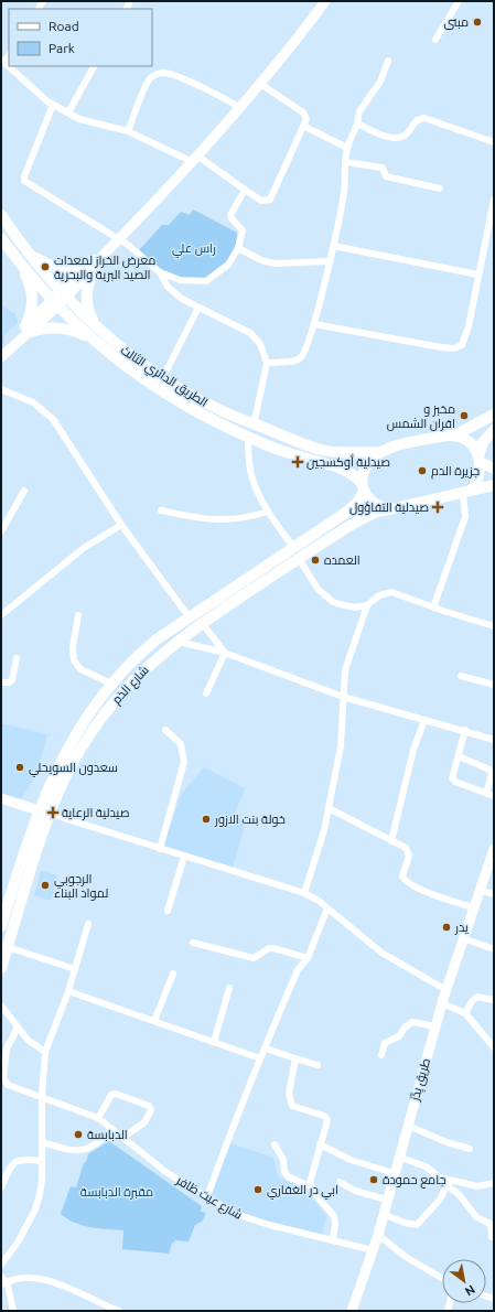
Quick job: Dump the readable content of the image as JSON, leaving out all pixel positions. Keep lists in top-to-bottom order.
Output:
{
  "streets": {
    "main road": ["الطريق الدائري الثالث", "شارع الدَم"],
    "street": ["طريق يِدِّرْ", "شارع عيت ظافر"]
  },
  "crossings": [
    ["الطريق الدائري الثالث", "شارع الدَم"],
    ["طريق يِدِّرْ", "شارع عيت ظافر"]
  ],
  "parks": ["راس علي", "مقبرة الدبابسة"],
  "places": {
    "other": [
      "مبنى",
      "معرض الخراز لمعدات الصيد البرية والبحرية",
      "مخبز و افران الشمس",
      "جزيرة الدم",
      "العمده",
      "سعدون السويحلي",
      "خولة بنت الازور",
      "الرجوبي لمواد البناء",
      "يدر",
      "الدبابسة",
      "جامع حمودة",
      "ابي در الغفاري"
    ],
    "health": ["صيدلية أوكسجين", "صيدلية التفاؤول", "صيدلية الرعاية"]
  },
  "legend": ["Road", "Park"],
  "north": "bottom right"
}
